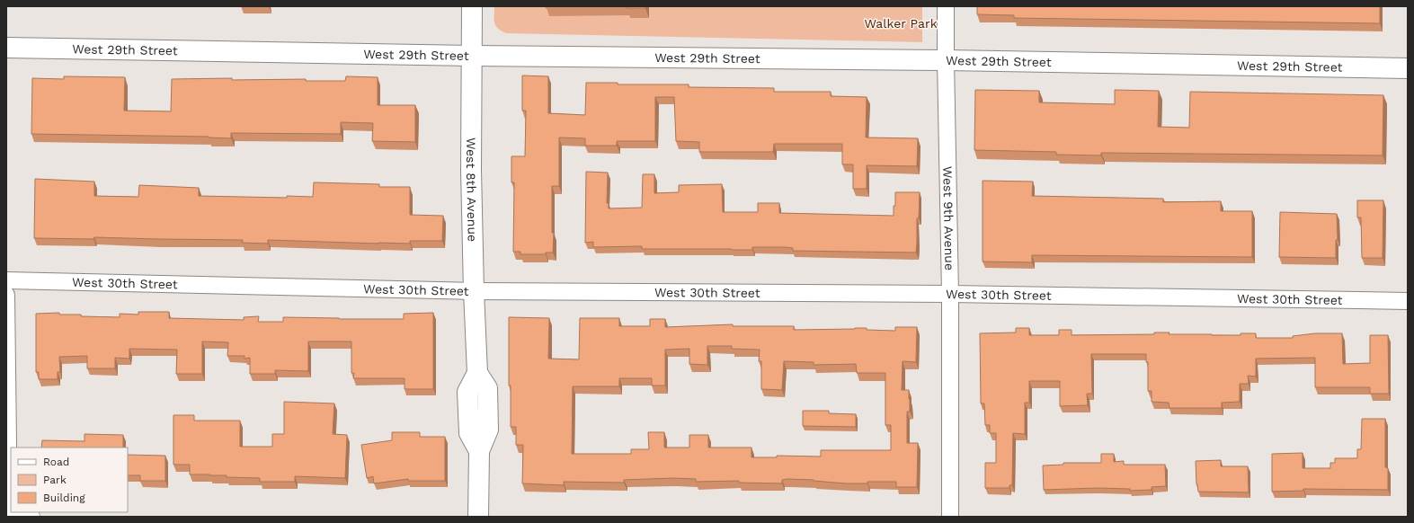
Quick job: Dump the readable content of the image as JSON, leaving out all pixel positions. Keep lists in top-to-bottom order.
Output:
{
  "streets": {
    "street": [
      "West 29th Street",
      "West 8th Avenue",
      "West 9th Avenue",
      "West 30th Street"
    ]
  },
  "crossings": [
    ["West 29th Street", "West 8th Avenue"],
    ["West 29th Street", "West 9th Avenue"],
    ["West 8th Avenue", "West 30th Street"],
    ["West 9th Avenue", "West 30th Street"]
  ],
  "parks": ["Walker Park"],
  "legend": ["Road", "Park", "Building"]
}
